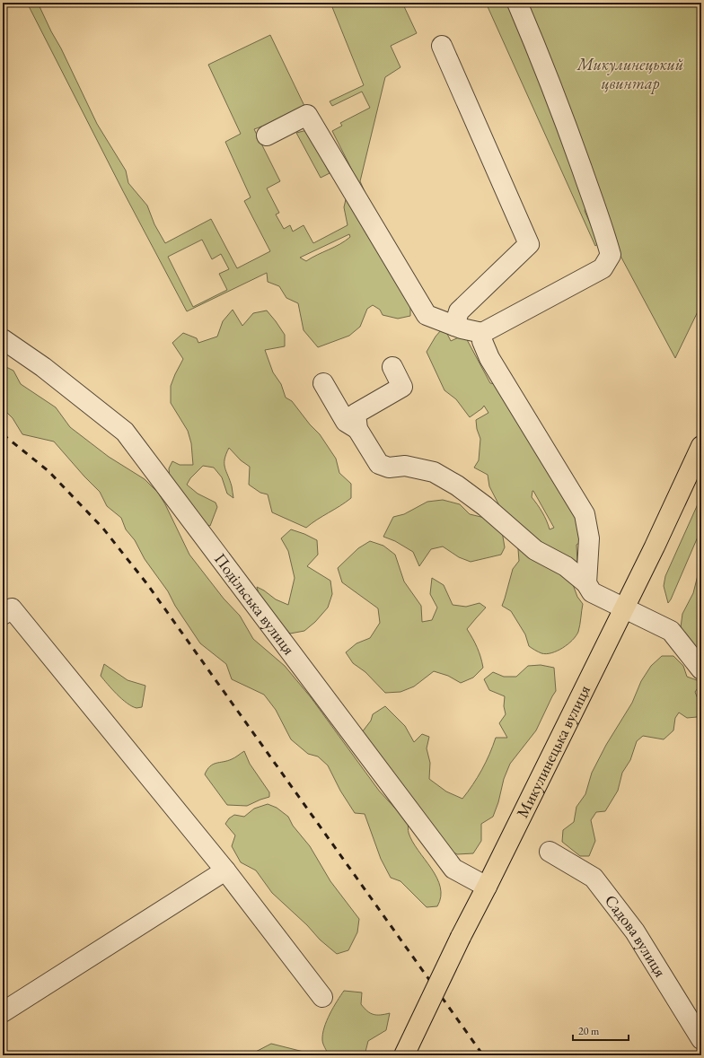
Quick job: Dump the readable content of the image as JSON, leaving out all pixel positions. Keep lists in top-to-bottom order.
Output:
{
  "streets": {
    "main road": ["Микулинецька вулиця"],
    "street": ["Подільська вулиця", "Садова вулиця"]
  },
  "crossings": [
    ["Подільська вулиця", "Микулинецька вулиця"]
  ],
  "parks": ["Микулинецький цвинтар"],
  "scale_bar": "20 m"
}
